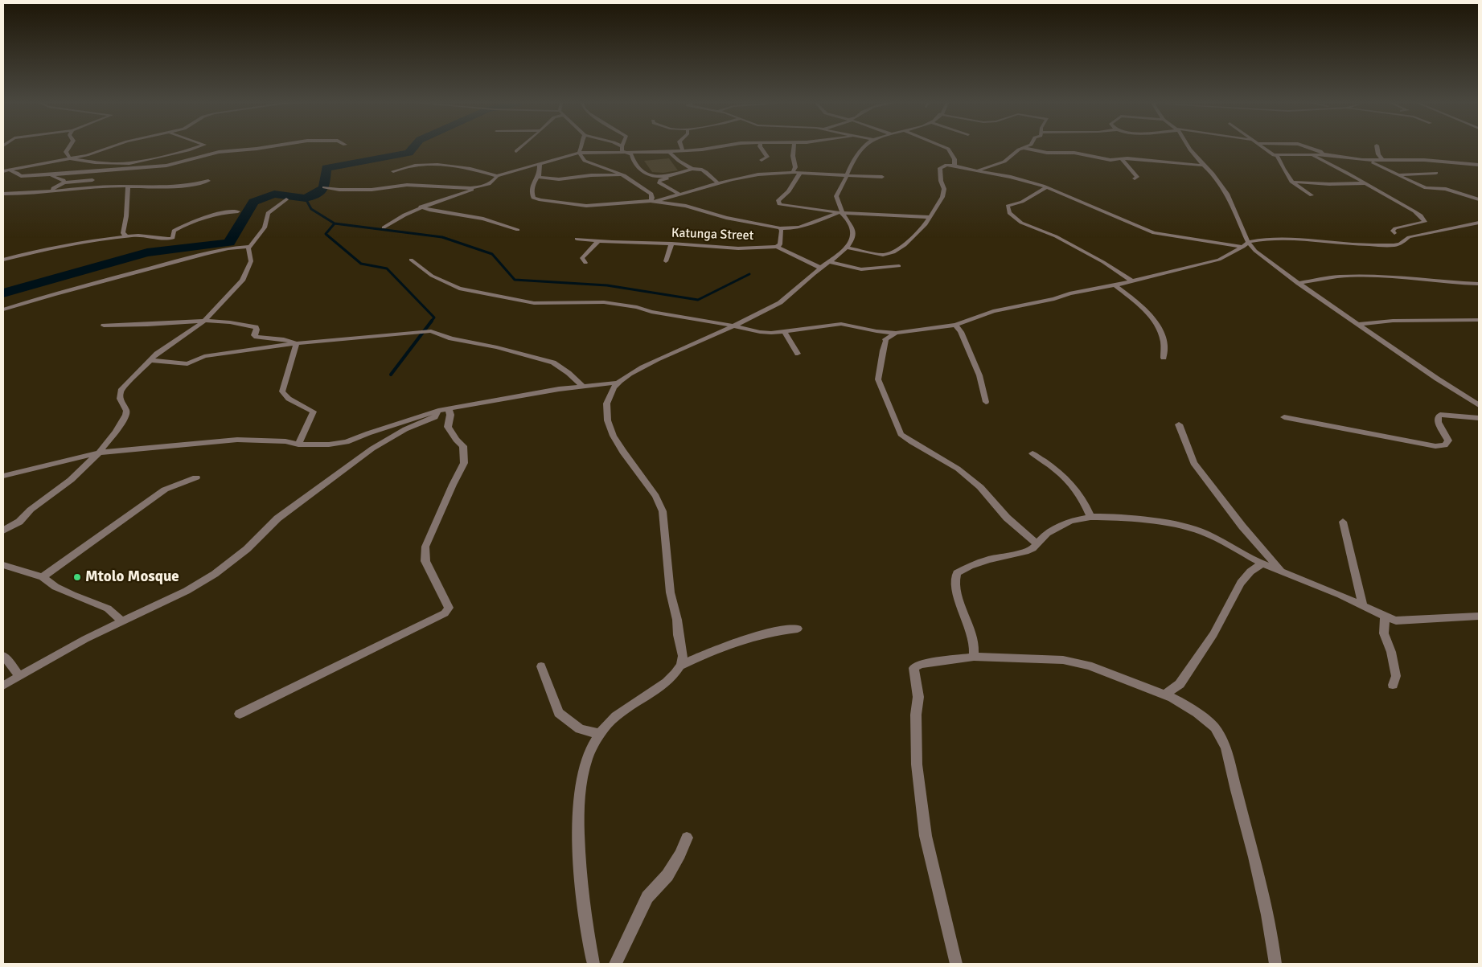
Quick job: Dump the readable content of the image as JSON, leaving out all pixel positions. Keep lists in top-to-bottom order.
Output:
{
  "streets": {
    "street": ["Katunga Street"]
  },
  "places": ["Mtolo Mosque"]
}
